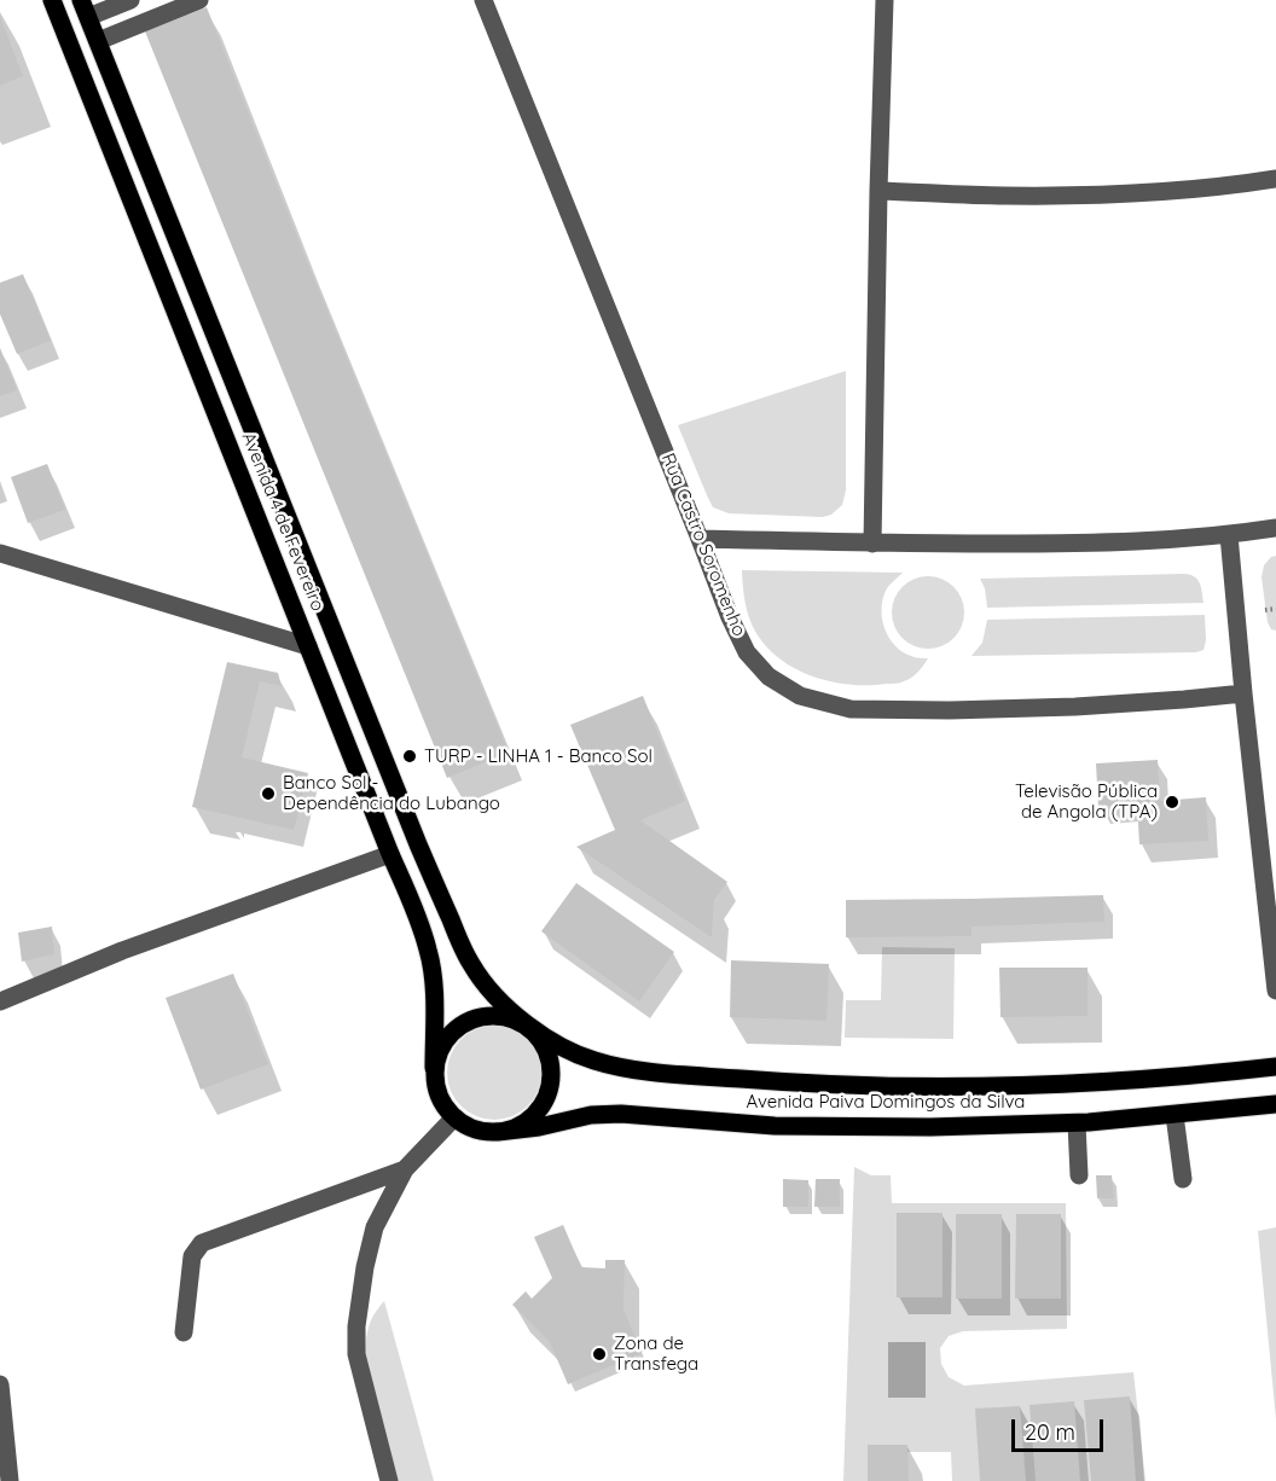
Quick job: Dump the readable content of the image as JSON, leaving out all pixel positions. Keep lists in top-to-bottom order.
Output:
{
  "streets": {
    "main road": ["Avenida 4 de Fevereiro", "Avenida Paiva Domingos da Silva"],
    "street": ["Rua Castro Soromenho"]
  },
  "crossings": [
    ["Avenida 4 de Fevereiro", "Avenida Paiva Domingos da Silva"]
  ],
  "places": [
    "TURP - LINHA 1 - Banco Sol",
    "Banco Sol - Dependência do Lubango",
    "Televisão Pública de Angola (TPA)",
    "Zona de Transfega"
  ],
  "scale_bar": "20 m"
}
